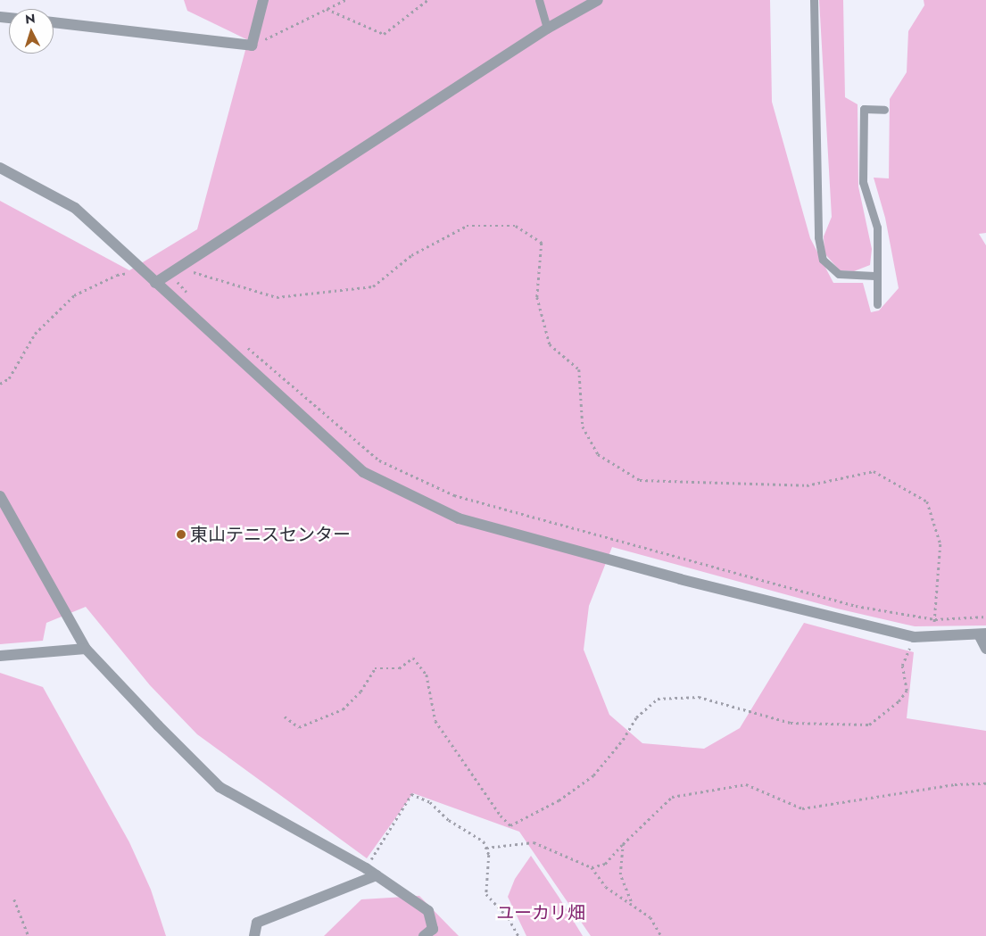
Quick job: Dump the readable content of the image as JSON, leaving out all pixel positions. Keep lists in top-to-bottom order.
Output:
{
  "parks": ["ユーカリ畑"],
  "places": ["東山テニスセンター"],
  "north": "top"
}
